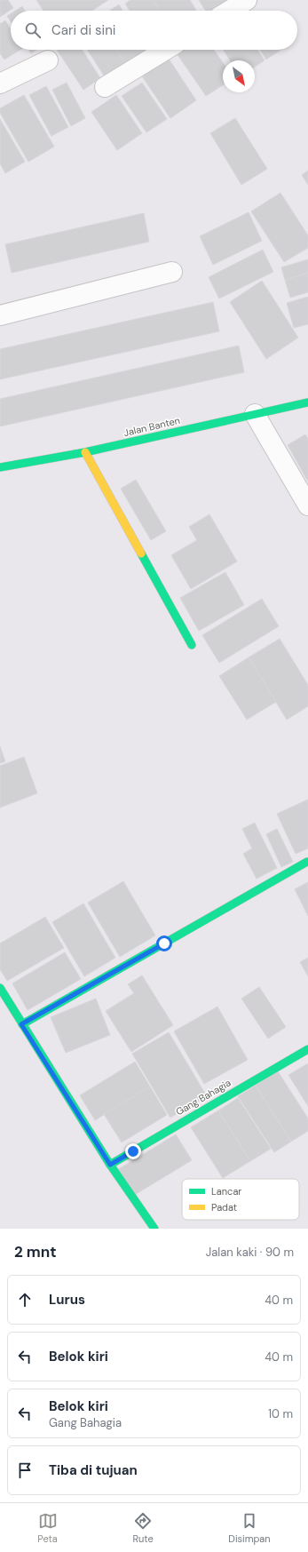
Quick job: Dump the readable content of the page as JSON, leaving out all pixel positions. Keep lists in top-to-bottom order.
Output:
{
  "streets": {
    "street": ["Jalan Banten", "Gang Bahagia"]
  },
  "legend": ["Lancar", "Padat"],
  "north": "bottom right",
  "page": {
    "search": "Cari di sini",
    "heading": ["2 mnt", "Jalan kaki · 90 m"],
    "list": [
      ["Lurus", "40 m"],
      ["Belok kiri", "40 m"],
      ["Belok kiri", "Gang Bahagia", "10 m"],
      "Tiba di tujuan"
    ],
    "nav": ["Peta", "Rute", "Disimpan"]
  }
}
